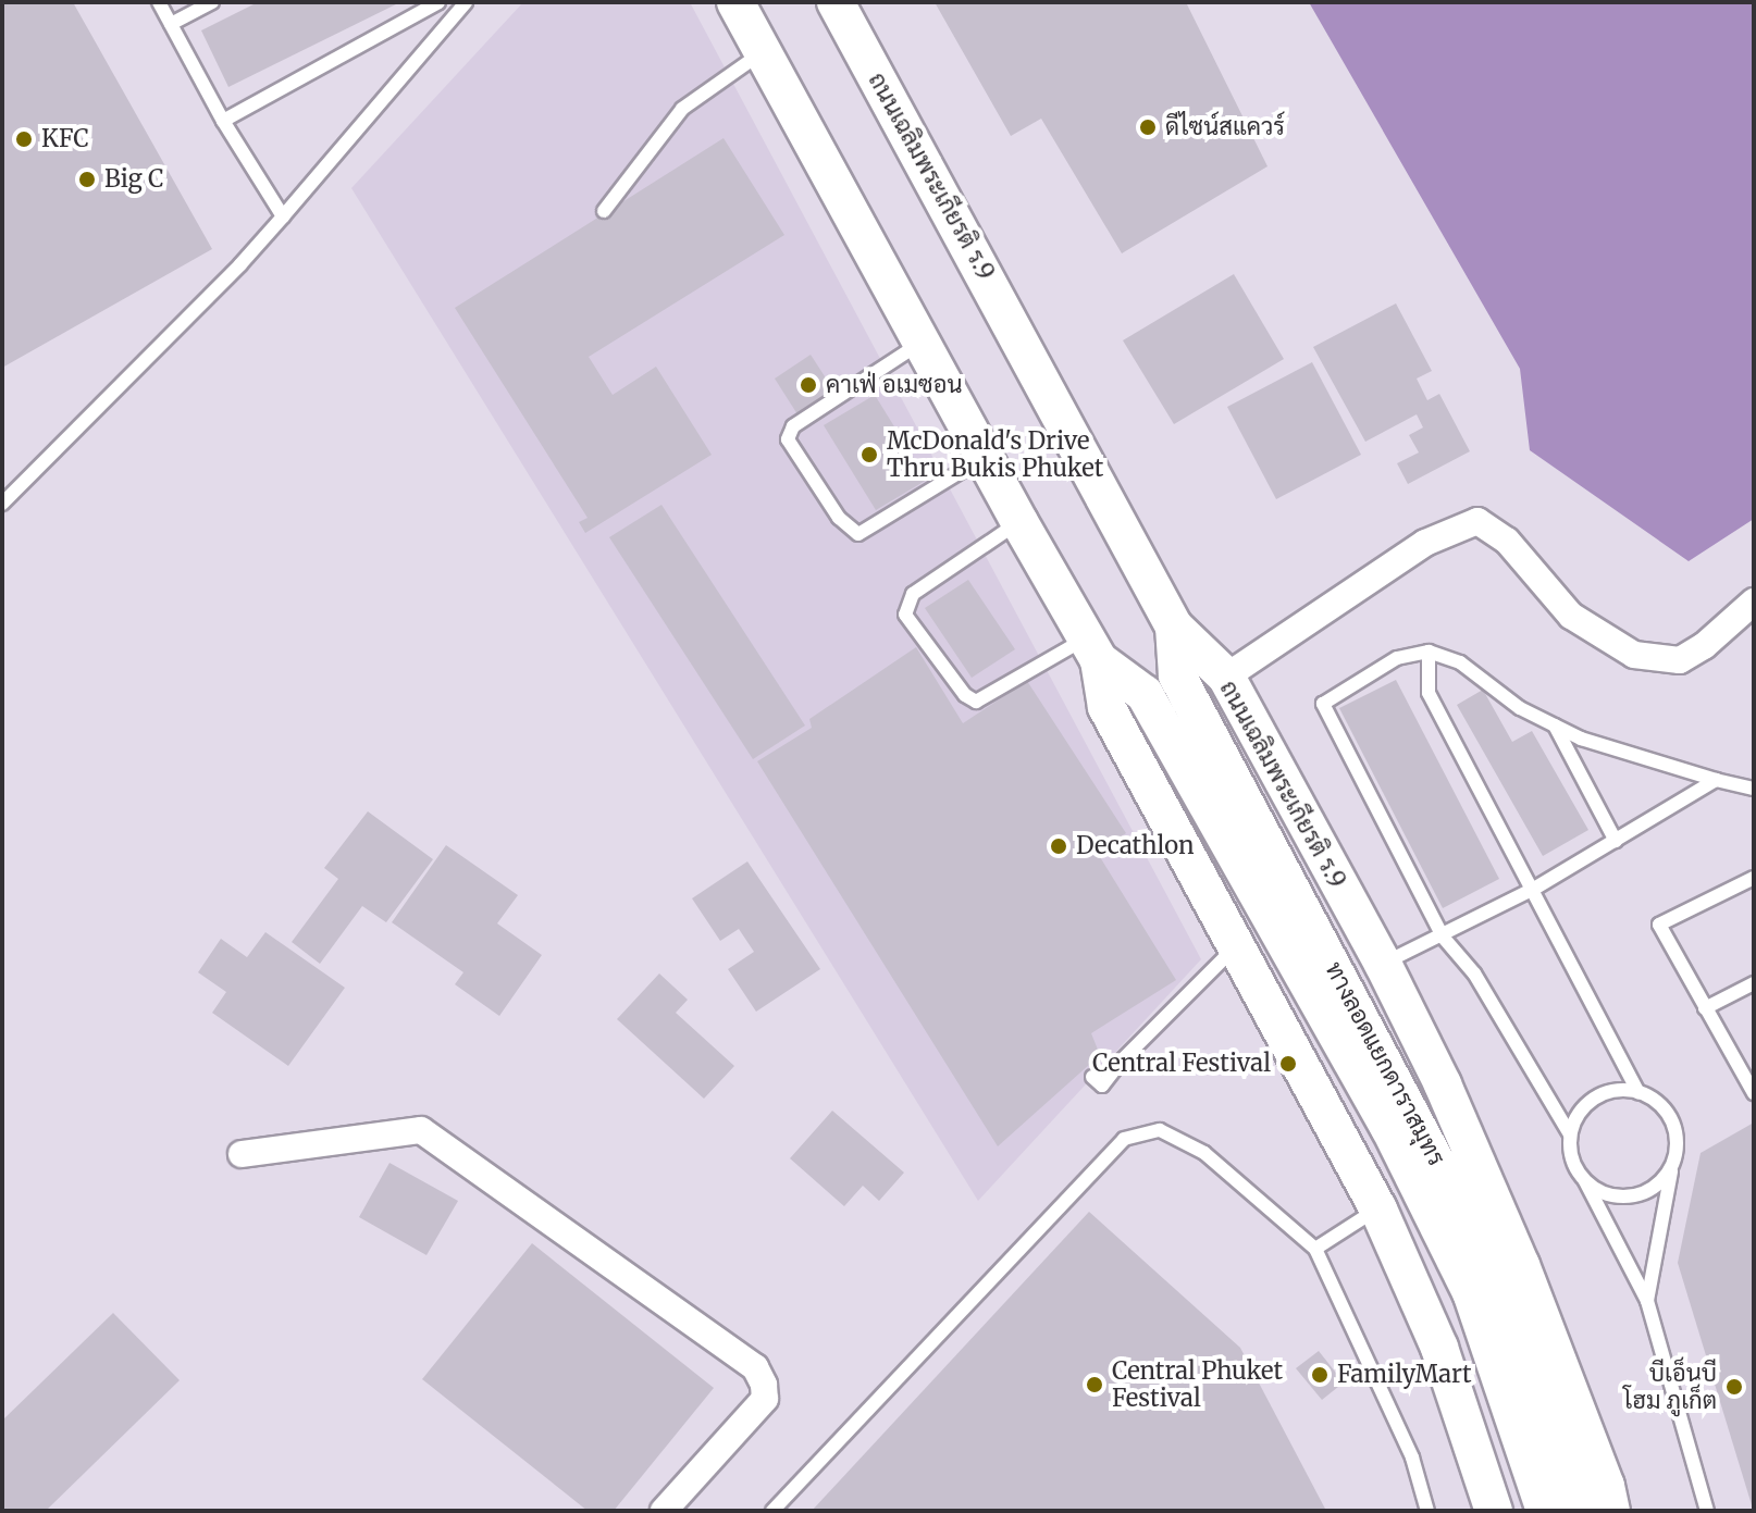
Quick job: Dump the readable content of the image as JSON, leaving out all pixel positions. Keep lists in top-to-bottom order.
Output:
{
  "streets": {
    "main road": ["ถนนเฉลิมพระเกียรติ ร.9", "ทางลอดแยกดาราสมุทร"]
  },
  "crossings": [
    ["ถนนเฉลิมพระเกียรติ ร.9", "ทางลอดแยกดาราสมุทร"]
  ],
  "places": [
    "ดีไซน์สแควร์",
    "KFC",
    "Big C",
    "คาเฟ่ อเมซอน",
    "McDonald's Drive Thru Bukis Phuket",
    "Decathlon",
    "Central Festival",
    "FamilyMart",
    "Central Phuket Festival",
    "บีเอ็นบี โฮม ภูเก็ต"
  ]
}
